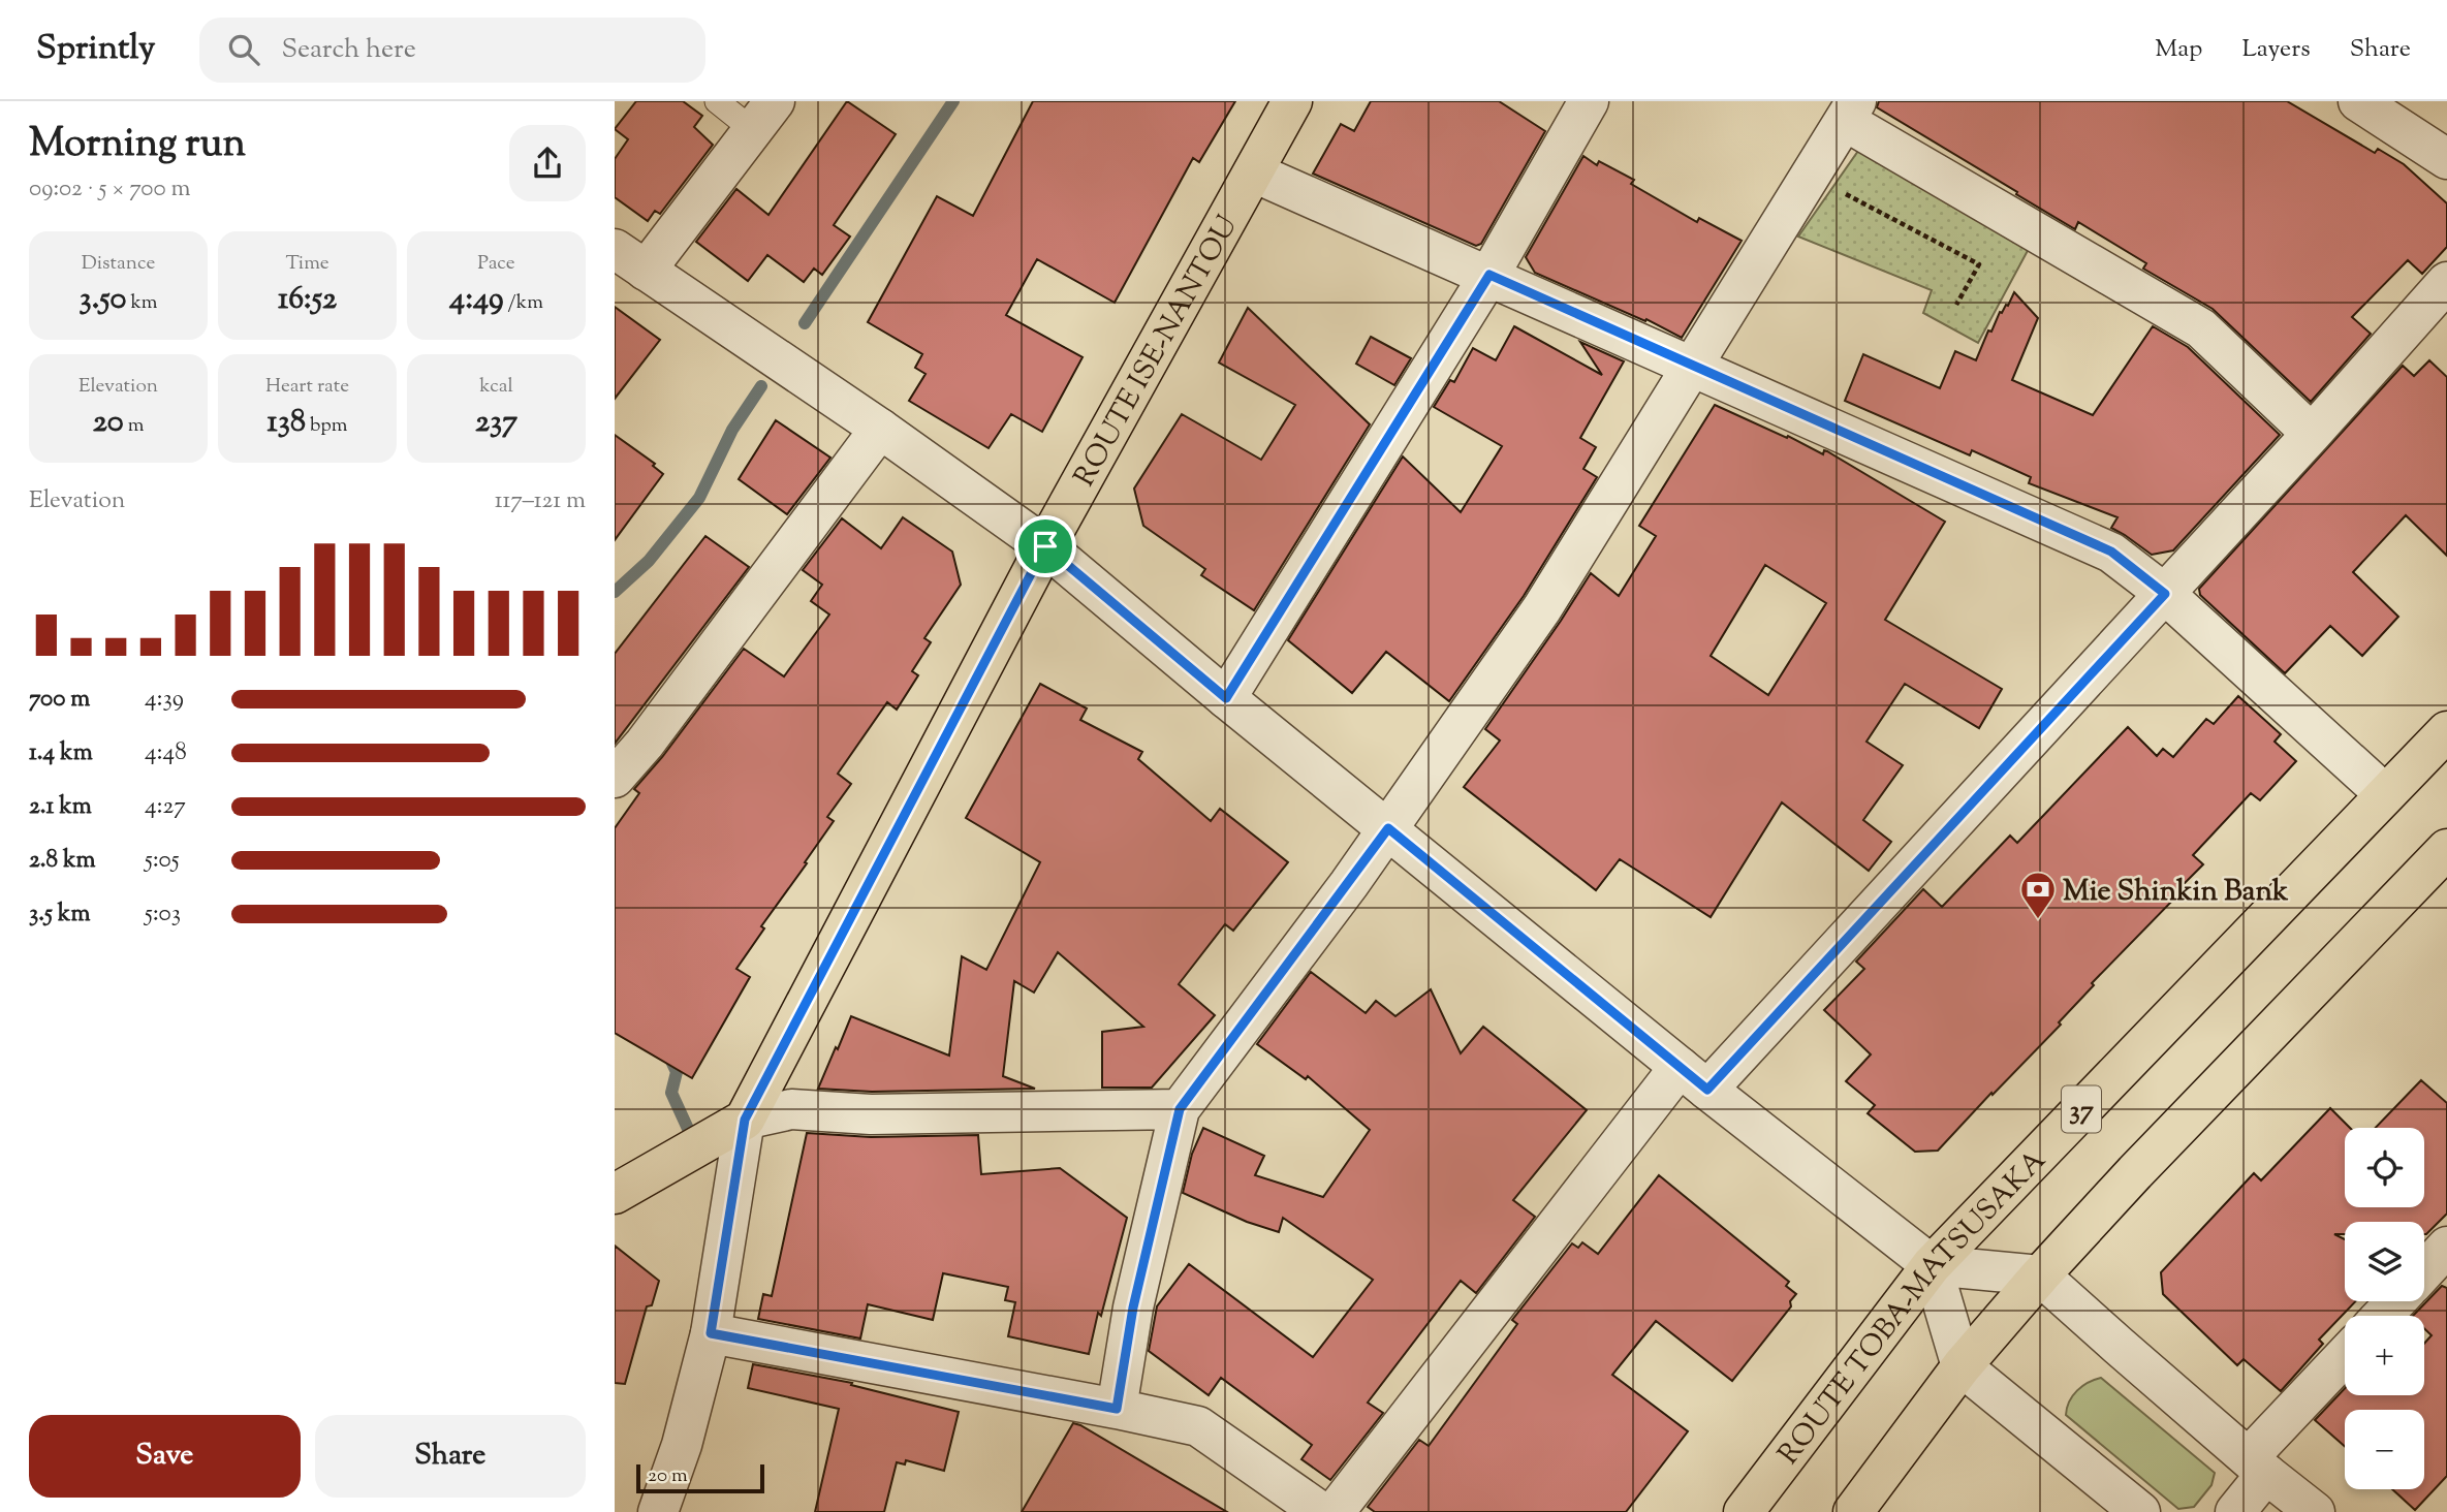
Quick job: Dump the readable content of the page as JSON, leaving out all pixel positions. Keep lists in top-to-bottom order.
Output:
{
  "streets": {
    "main road": ["ROUTE ISE-NANTOU", "37", "ROUTE TOBA-MATSUSAKA"]
  },
  "places": {
    "bank": ["Mie Shinkin Bank"]
  },
  "scale_bar": "20 m",
  "page": {
    "header": "Sprintly",
    "search": "Search here",
    "nav": ["Map", "Layers", "Share"],
    "heading": ["Morning run", "09:02 · 5 × 700 m"],
    "stats": [
      ["Distance", "3.50 km"],
      ["Time", "16:52"],
      ["Pace", "4:49 /km"],
      ["Elevation", "20 m"],
      ["Heart rate", "138 bpm"],
      ["kcal", "237"]
    ],
    "chart": ["Elevation", "117–121 m"],
    "list": [
      {
        "name": "700 m",
        "note": "4:39"
      },
      {
        "name": "1.4 km",
        "note": "4:48"
      },
      {
        "name": "2.1 km",
        "note": "4:27"
      },
      {
        "name": "2.8 km",
        "note": "5:05"
      },
      {
        "name": "3.5 km",
        "note": "5:03"
      }
    ],
    "map_buttons": ["+", "−"],
    "buttons": ["Save", "Share"],
    "scale": "20 m"
  }
}
